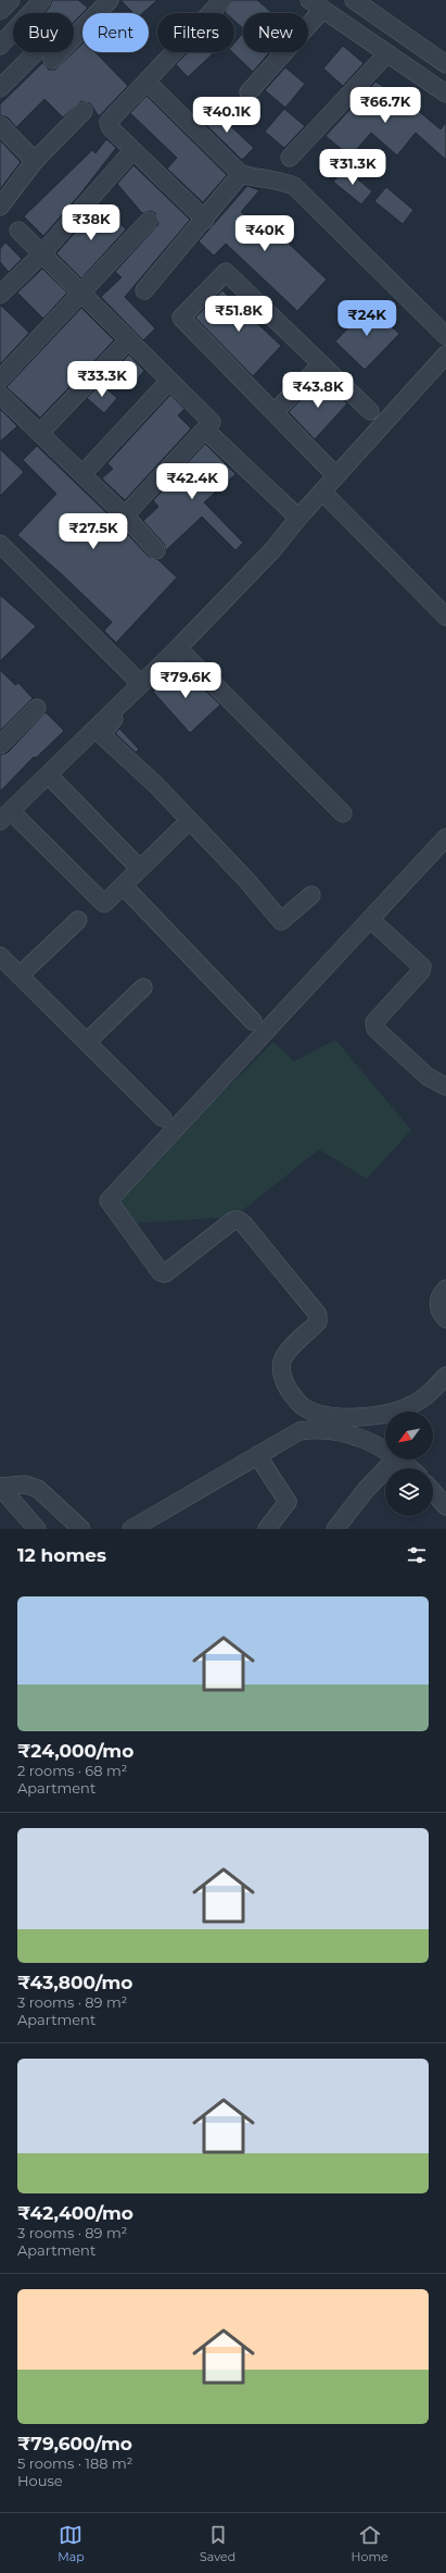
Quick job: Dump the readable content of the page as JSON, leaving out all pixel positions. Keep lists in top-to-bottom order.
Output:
{
  "north": "bottom left",
  "page": {
    "chip": [
      "Buy",
      "Rent",
      "Filters",
      "New"
    ],
    "price": [
      "₹66.7K",
      "₹40.1K",
      "₹31.3K",
      "₹38K",
      "₹40K",
      "₹51.8K",
      "₹24K",
      "₹33.3K",
      "₹43.8K",
      "₹42.4K",
      "₹27.5K",
      "₹79.6K"
    ],
    "heading": "12 homes",
    "list": [
      {
        "name": "₹24,000/mo",
        "note": "2 rooms · 68 m² · Apartment"
      },
      {
        "name": "₹43,800/mo",
        "note": "3 rooms · 89 m² · Apartment"
      },
      {
        "name": "₹42,400/mo",
        "note": "3 rooms · 89 m² · Apartment"
      },
      {
        "name": "₹79,600/mo",
        "note": "5 rooms · 188 m² · House"
      }
    ],
    "tabs": ["Map", "Saved", "Home"]
  }
}
